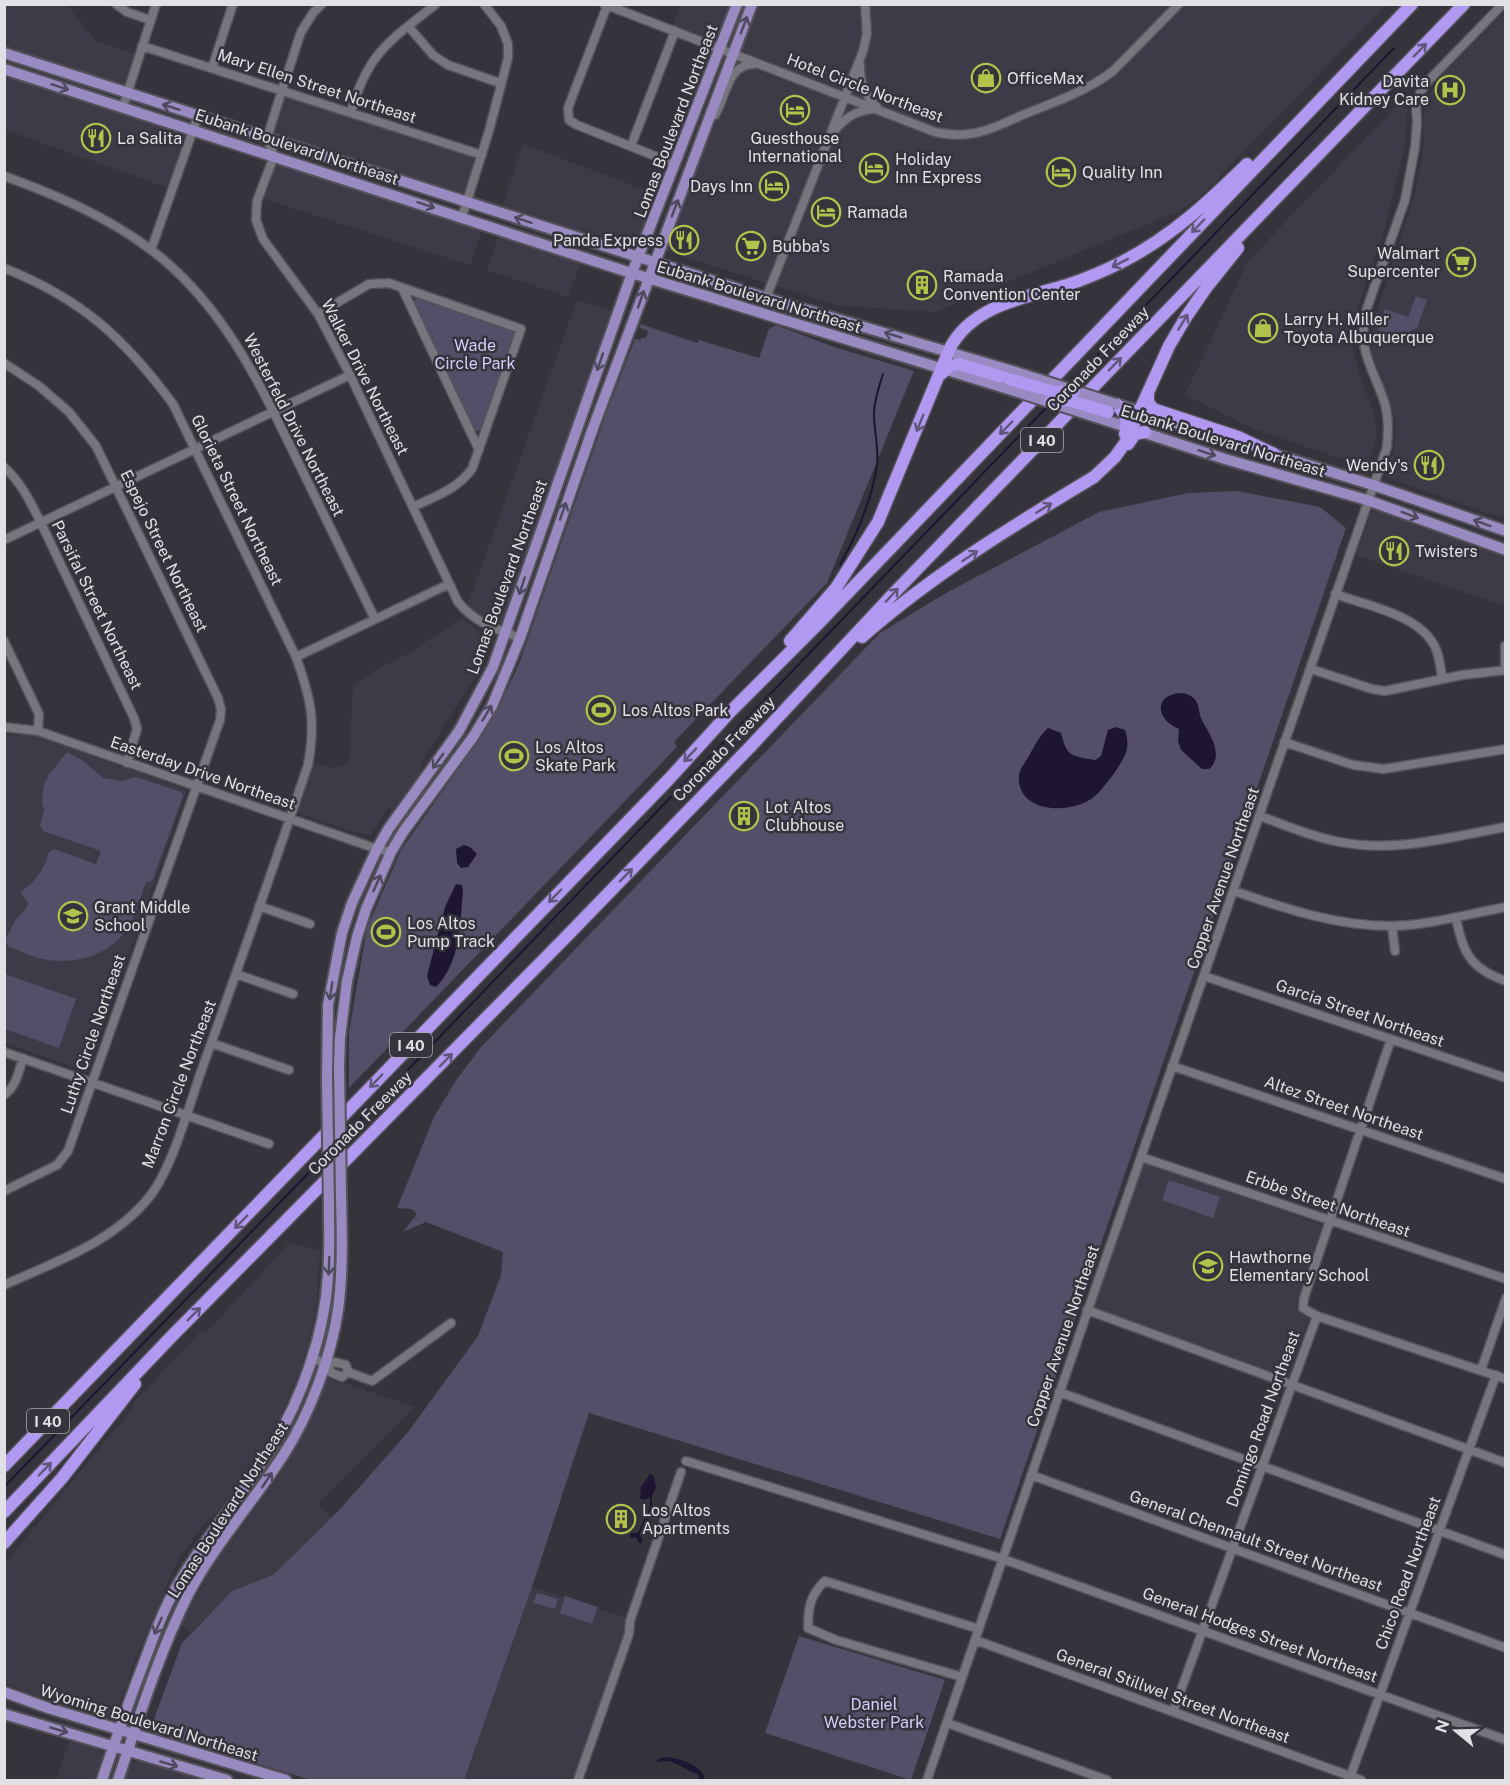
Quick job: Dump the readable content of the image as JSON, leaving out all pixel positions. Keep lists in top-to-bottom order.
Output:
{
  "streets": {
    "highway": ["Coronado Freeway", "I 40"],
    "main road": ["Lomas Boulevard Northeast", "Eubank Boulevard Northeast", "Wyoming Boulevard Northeast"],
    "street": [
      "Mary Ellen Street Northeast",
      "Hotel Circle Northeast",
      "Walker Drive Northeast",
      "Westerfeld Drive Northeast",
      "Glorieta Street Northeast",
      "Espejo Street Northeast",
      "Parsifal Street Northeast",
      "Easterday Drive Northeast",
      "Copper Avenue Northeast",
      "Garcia Street Northeast",
      "Luthy Circle Northeast",
      "Marron Circle Northeast",
      "Altez Street Northeast",
      "Erbbe Street Northeast",
      "Domingo Road Northeast",
      "General Chennault Street Northeast",
      "Chico Road Northeast",
      "General Hodges Street Northeast",
      "General Stillwel Street Northeast"
    ]
  },
  "crossings": [
    ["Hotel Circle Northeast", "Lomas Boulevard Northeast"],
    ["Lomas Boulevard Northeast", "Eubank Boulevard Northeast"],
    ["Lomas Boulevard Northeast", "Walker Drive Northeast"],
    ["Lomas Boulevard Northeast", "Easterday Drive Northeast"],
    ["Lomas Boulevard Northeast", "Wyoming Boulevard Northeast"],
    ["Eubank Boulevard Northeast", "Walker Drive Northeast"],
    ["Eubank Boulevard Northeast", "Copper Avenue Northeast"],
    ["Glorieta Street Northeast", "Easterday Drive Northeast"],
    ["Glorieta Street Northeast", "Marron Circle Northeast"],
    ["Espejo Street Northeast", "Easterday Drive Northeast"],
    ["Espejo Street Northeast", "Luthy Circle Northeast"],
    ["Parsifal Street Northeast", "Easterday Drive Northeast"],
    ["Easterday Drive Northeast", "Luthy Circle Northeast"],
    ["Easterday Drive Northeast", "Marron Circle Northeast"],
    ["Copper Avenue Northeast", "Garcia Street Northeast"],
    ["Copper Avenue Northeast", "Altez Street Northeast"],
    ["Copper Avenue Northeast", "Erbbe Street Northeast"],
    ["Copper Avenue Northeast", "General Chennault Street Northeast"],
    ["Copper Avenue Northeast", "General Hodges Street Northeast"],
    ["Copper Avenue Northeast", "General Stillwel Street Northeast"],
    ["Garcia Street Northeast", "Domingo Road Northeast"],
    ["Altez Street Northeast", "Domingo Road Northeast"],
    ["Erbbe Street Northeast", "Domingo Road Northeast"],
    ["Domingo Road Northeast", "General Chennault Street Northeast"],
    ["Domingo Road Northeast", "General Hodges Street Northeast"],
    ["Domingo Road Northeast", "General Stillwel Street Northeast"],
    ["General Chennault Street Northeast", "Chico Road Northeast"],
    ["Chico Road Northeast", "General Hodges Street Northeast"],
    ["Chico Road Northeast", "General Stillwel Street Northeast"]
  ],
  "parks": ["Wade Circle Park", "Daniel Webster Park"],
  "places": {
    "shop": ["OfficeMax", "Larry H. Miller Toyota Albuquerque"],
    "hospital": ["Davita Kidney Care"],
    "hotel": [
      "Guesthouse International",
      "Holiday Inn Express",
      "Quality Inn",
      "Days Inn",
      "Ramada"
    ],
    "restaurant": [
      "La Salita",
      "Panda Express",
      "Wendy's",
      "Twisters"
    ],
    "supermarket": ["Bubba's", "Walmart Supercenter"],
    "building": ["Ramada Convention Center", "Lot Altos Clubhouse", "Los Altos Apartments"],
    "sports": ["Los Altos Park", "Los Altos Skate Park", "Los Altos Pump Track"],
    "school or university": ["Grant Middle School", "Hawthorne Elementary School"]
  },
  "north": "left"
}
